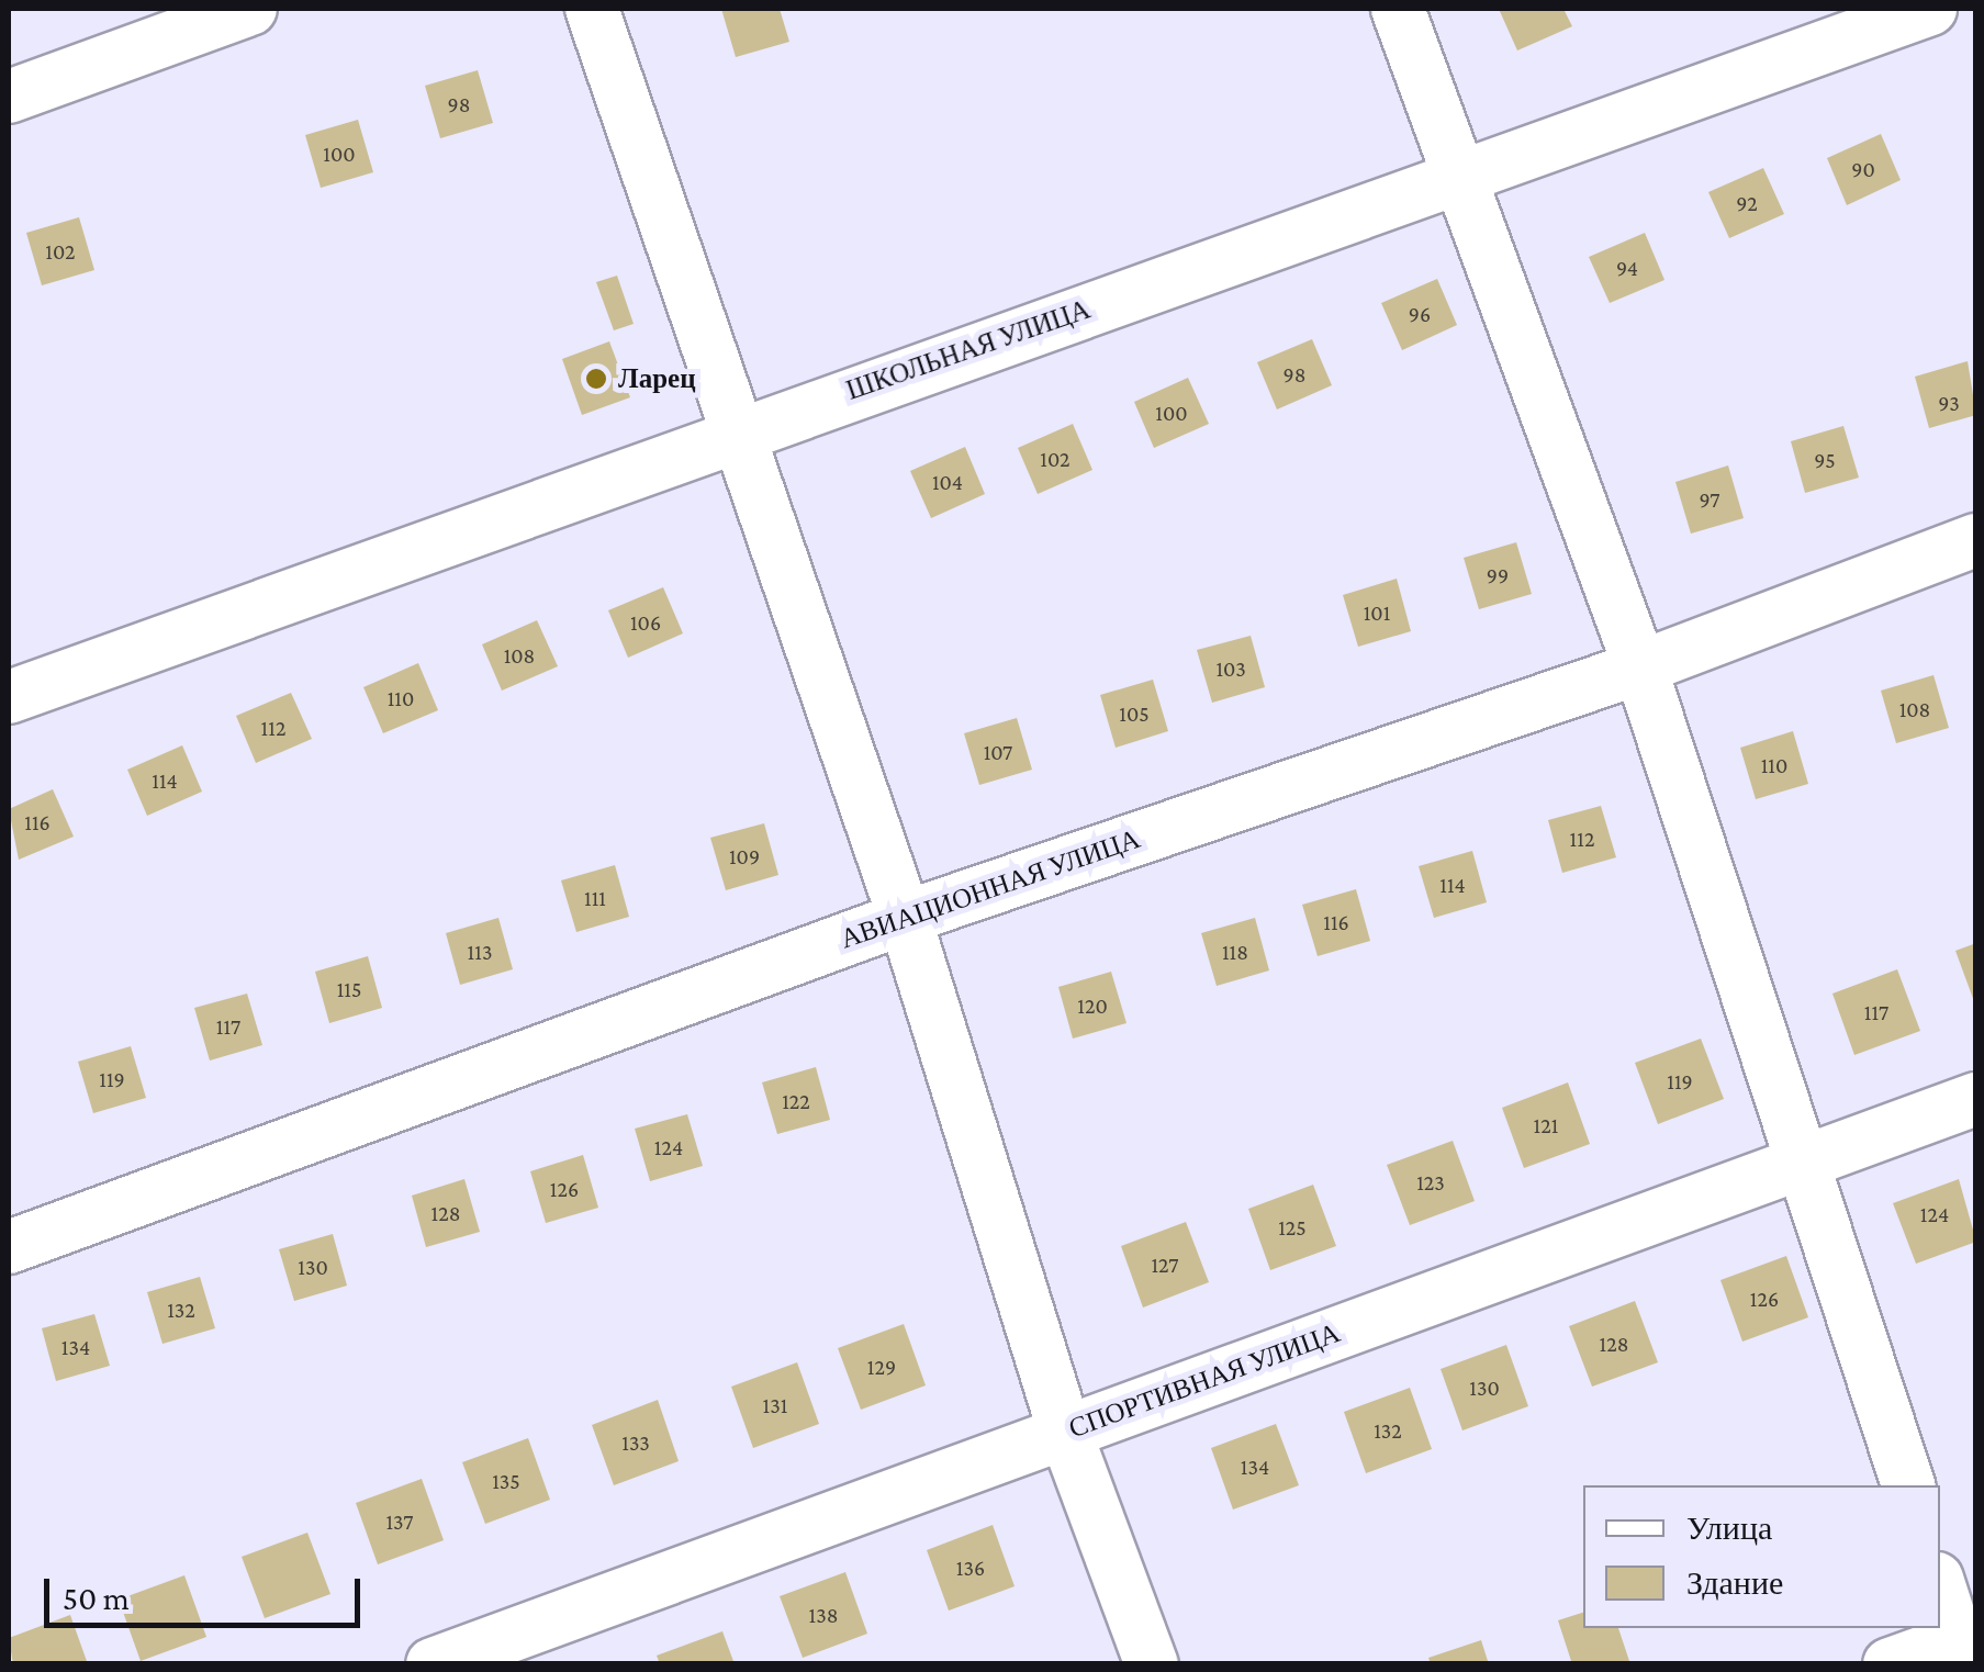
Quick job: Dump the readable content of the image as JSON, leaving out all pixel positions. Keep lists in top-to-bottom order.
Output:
{
  "streets": {
    "street": ["ШКОЛЬНАЯ УЛИЦА", "АВИАЦИОННАЯ УЛИЦА", "СПОРТИВНАЯ УЛИЦА"]
  },
  "places": ["Ларец"],
  "house_numbers": [
    "98",
    "100",
    "90",
    "92",
    "102",
    "94",
    "96",
    "98",
    "93",
    "100",
    "102",
    "95",
    "104",
    "97",
    "99",
    "101",
    "106",
    "108",
    "103",
    "110",
    "108",
    "105",
    "112",
    "107",
    "110",
    "114",
    "116",
    "112",
    "109",
    "114",
    "111",
    "116",
    "113",
    "118",
    "115",
    "120",
    "117",
    "117",
    "119",
    "119",
    "122",
    "121",
    "124",
    "123",
    "126",
    "128",
    "124",
    "125",
    "127",
    "130",
    "126",
    "132",
    "128",
    "134",
    "129",
    "130",
    "131",
    "132",
    "133",
    "134",
    "135",
    "137",
    "136",
    "138"
  ],
  "legend": ["Улица", "Здание"],
  "scale_bar": "50 m"
}
